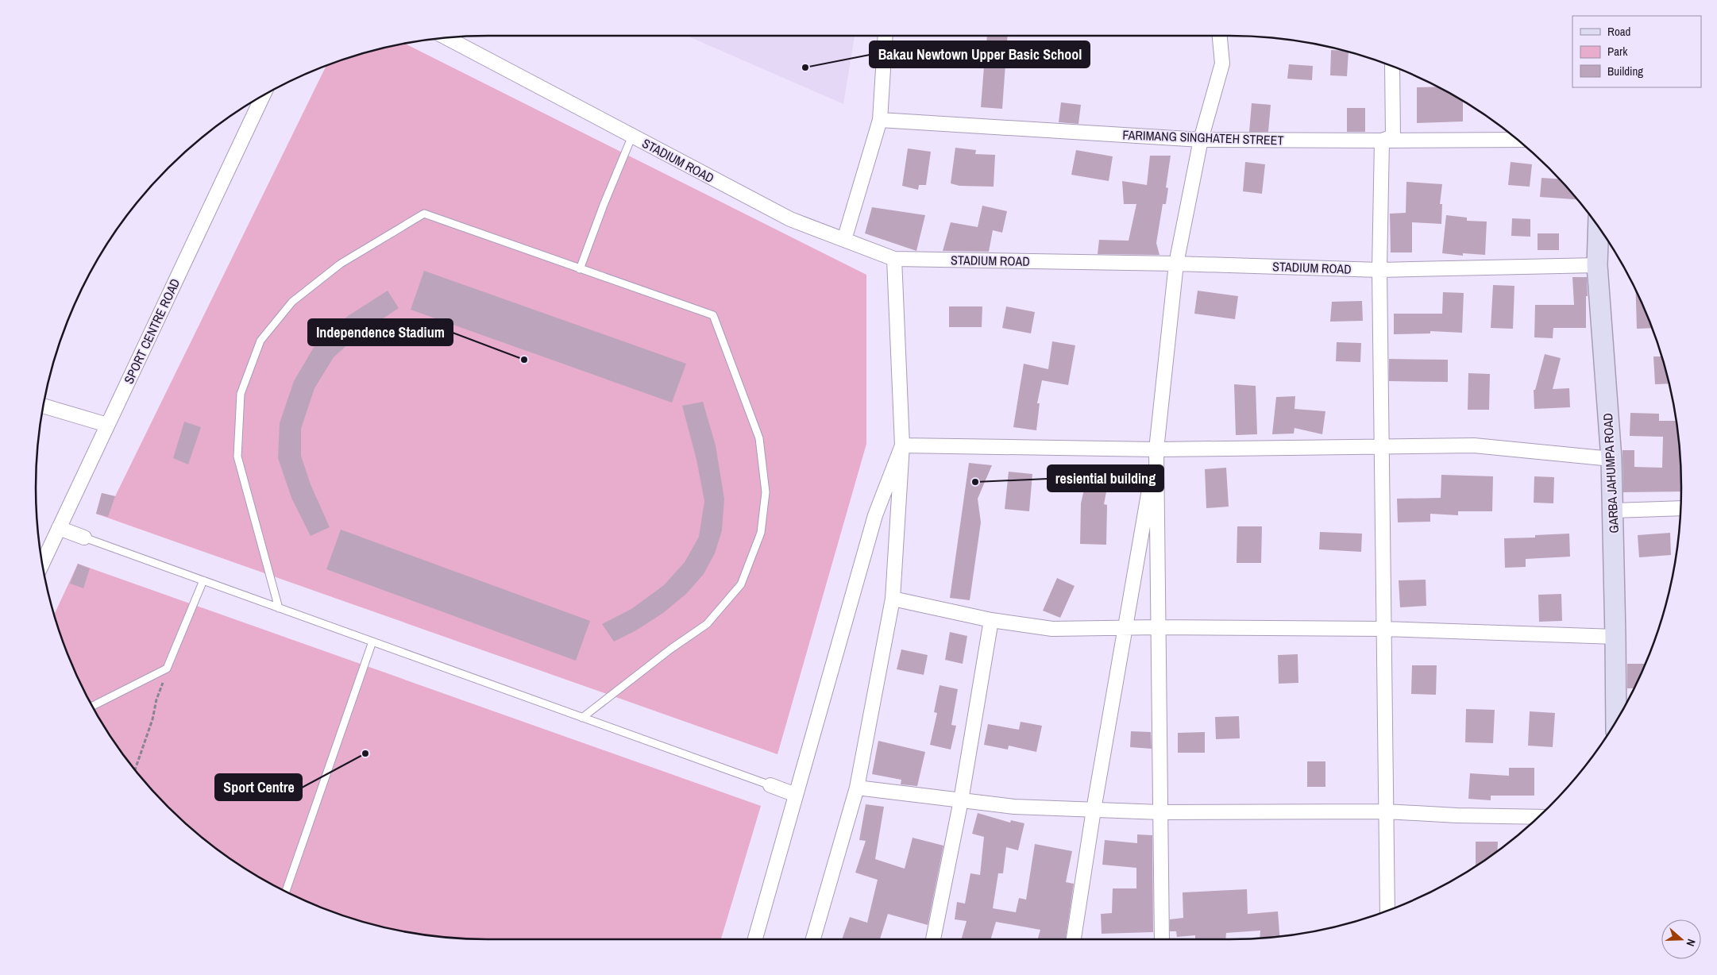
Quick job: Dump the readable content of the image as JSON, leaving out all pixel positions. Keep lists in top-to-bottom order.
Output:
{
  "streets": {
    "street": [
      "FARIMANG SINGHATEH STREET",
      "STADIUM ROAD",
      "SPORT CENTRE ROAD",
      "GARBA JAHUMPA ROAD"
    ]
  },
  "crossings": [
    ["STADIUM ROAD", "GARBA JAHUMPA ROAD"]
  ],
  "places": [
    "Bakau Newtown Upper Basic School",
    "Independence Stadium",
    "resiential building",
    "Sport Centre"
  ],
  "legend": ["Road", "Park", "Building"],
  "north": "right"
}
